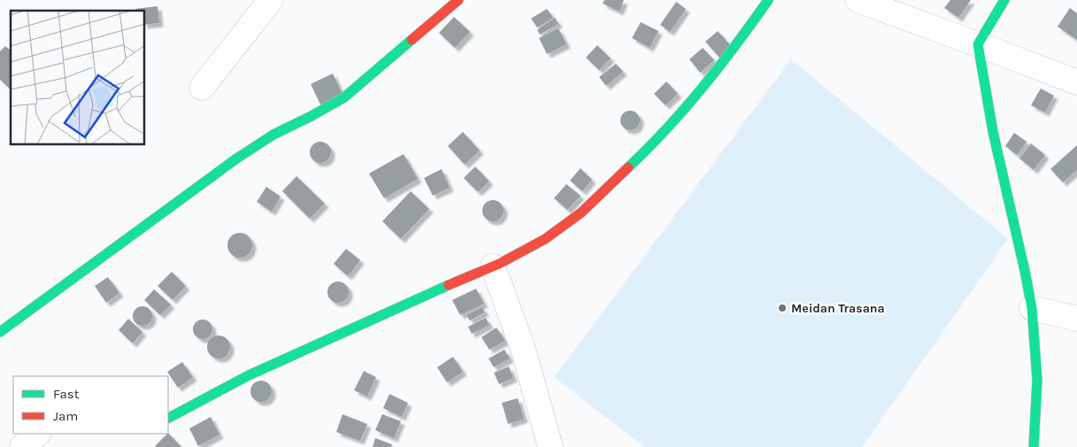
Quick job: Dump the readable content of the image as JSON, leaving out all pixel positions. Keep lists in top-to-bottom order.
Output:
{
  "places": ["Meidan Trasana"],
  "legend": ["Fast", "Jam"]
}
